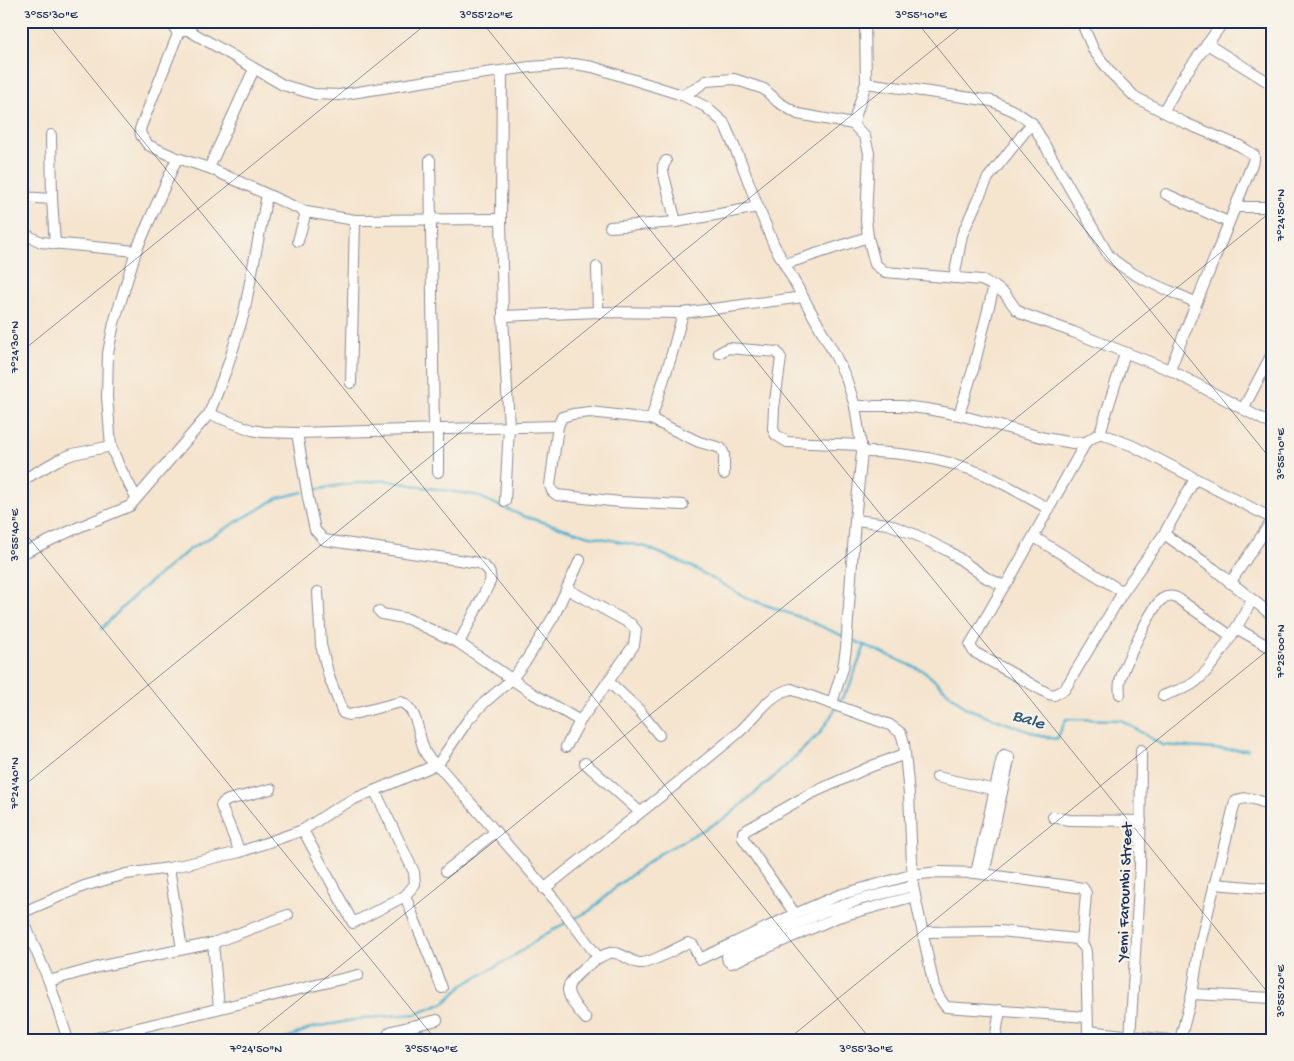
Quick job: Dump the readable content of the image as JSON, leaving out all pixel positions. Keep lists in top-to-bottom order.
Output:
{
  "streets": {
    "street": ["Yemi Farounbi Street"]
  },
  "water": ["Bale"],
  "coordinates": [
    "3°55'30\"E",
    "3°55'20\"E",
    "3°55'10\"E",
    "7°24'50\"N",
    "7°24'30\"N",
    "3°55'40\"E",
    "7°25'00\"N",
    "7°24'40\"N"
  ]
}
